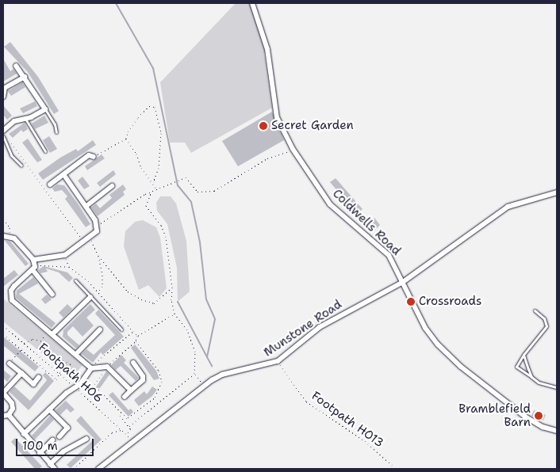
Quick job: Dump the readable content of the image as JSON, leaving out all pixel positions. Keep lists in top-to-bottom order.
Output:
{
  "streets": {
    "street": ["Coldwells Road", "Munstone Road"],
    "path": ["Footpath HO6", "Footpath HO13"]
  },
  "crossings": [
    ["Coldwells Road", "Munstone Road"],
    ["Munstone Road", "Footpath HO13"]
  ],
  "places": ["Secret Garden", "Crossroads", "Bramblefield Barn"],
  "scale_bar": "100 m"
}
